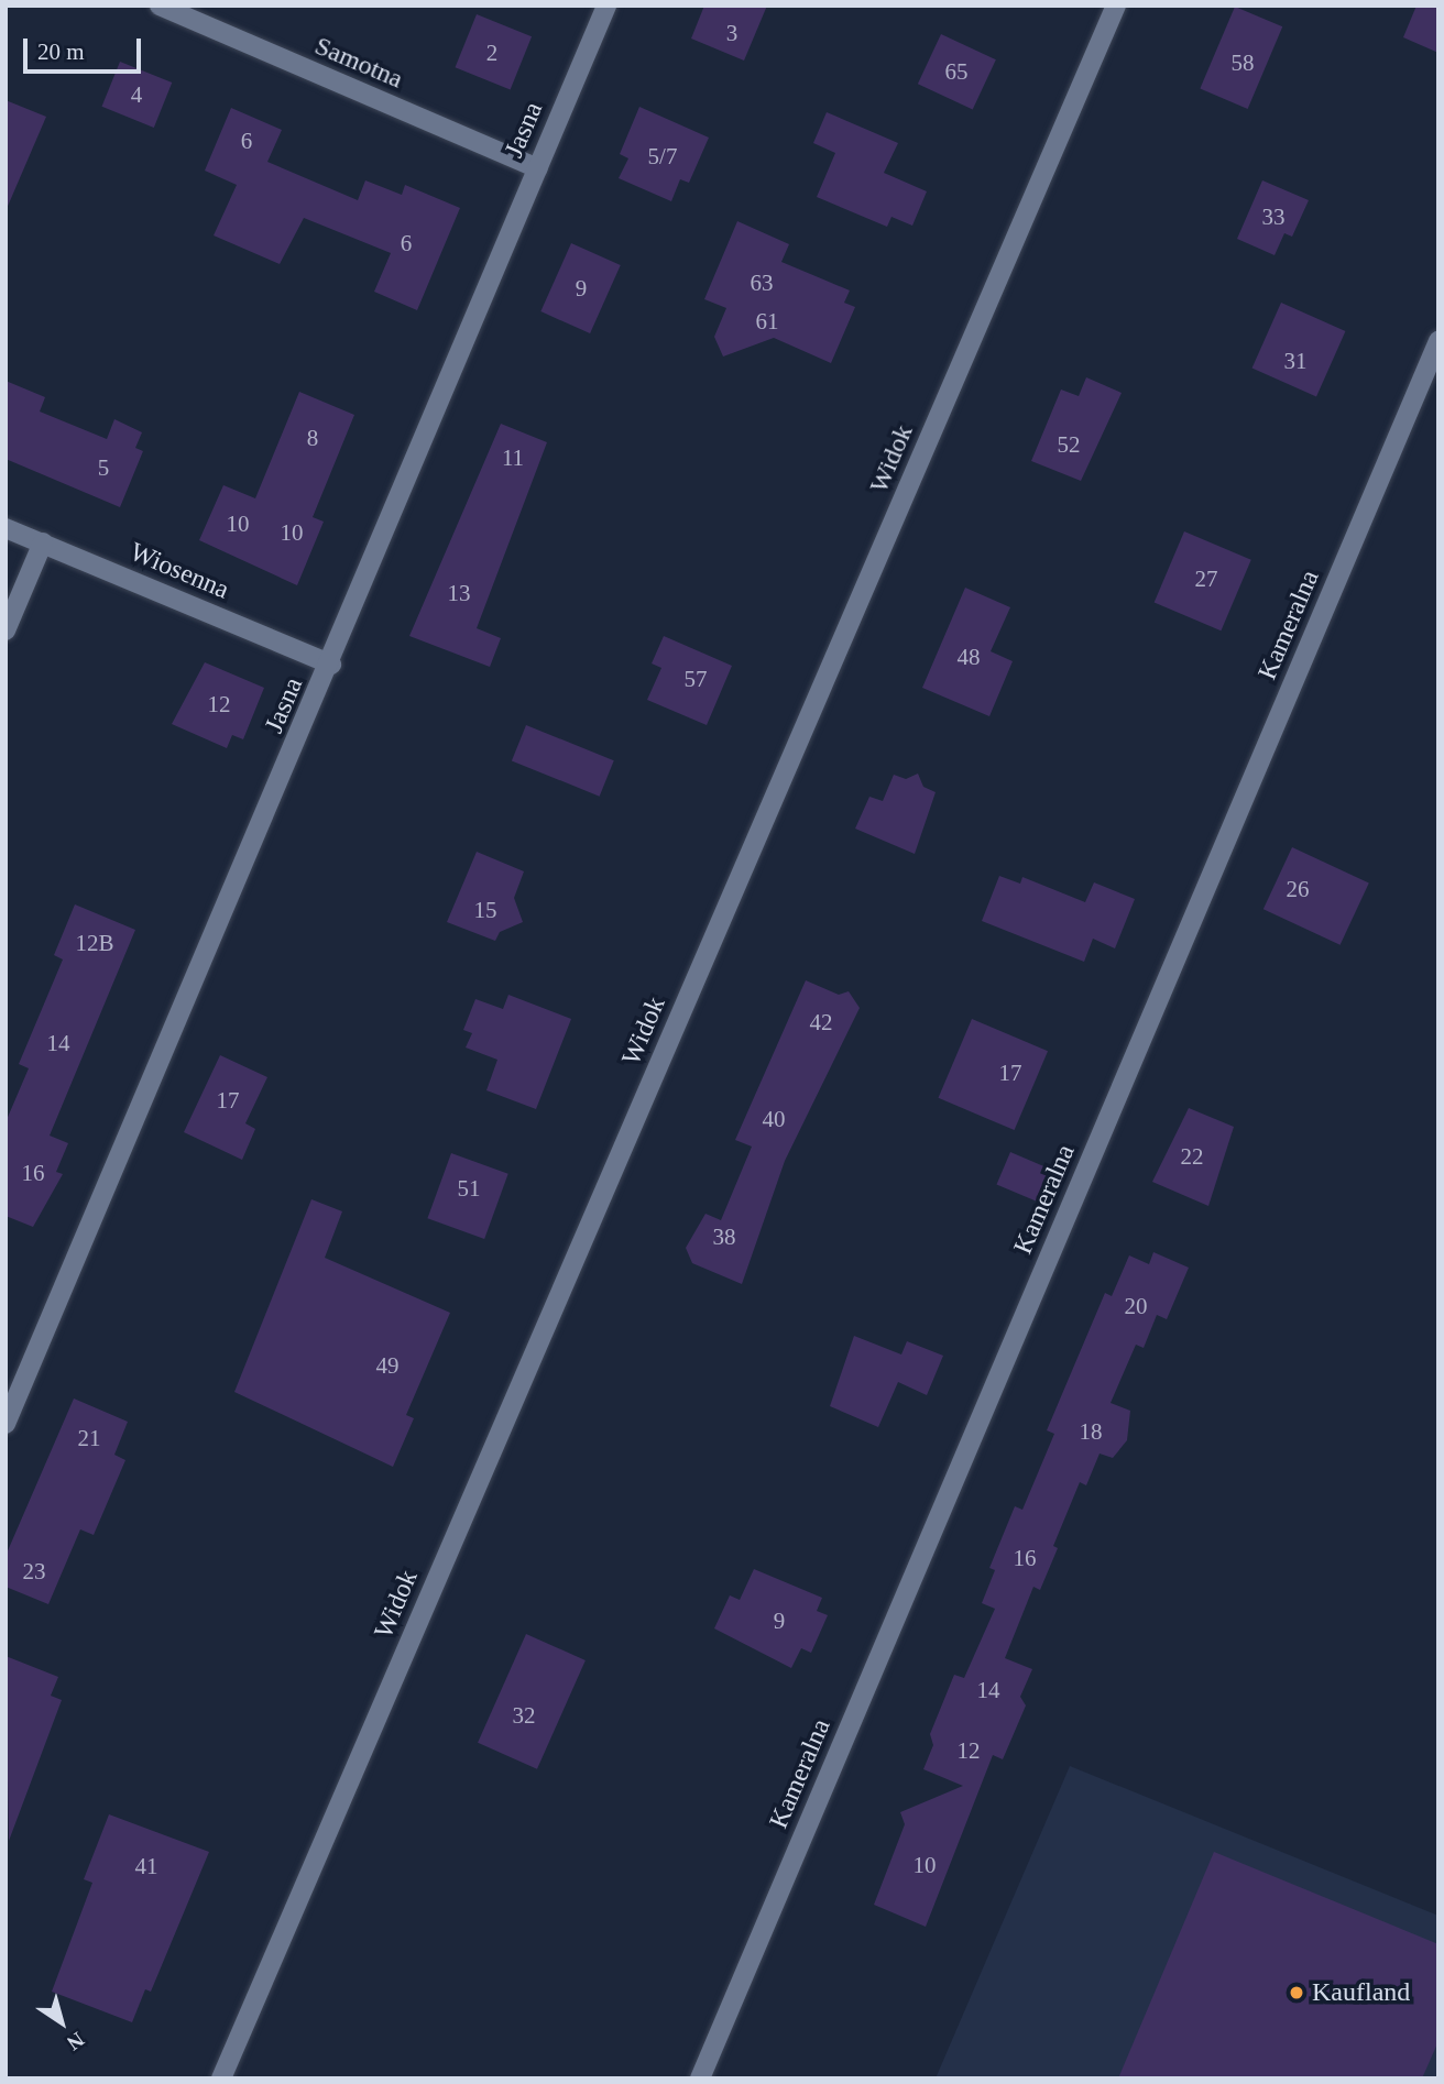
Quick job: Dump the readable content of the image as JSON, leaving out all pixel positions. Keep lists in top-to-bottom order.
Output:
{
  "streets": {
    "street": [
      "Samotna",
      "Jasna",
      "Widok",
      "Wiosenna",
      "Kameralna"
    ]
  },
  "crossings": [
    ["Samotna", "Jasna"],
    ["Jasna", "Wiosenna"]
  ],
  "places": ["Kaufland"],
  "house_numbers": [
    "3",
    "2",
    "58",
    "65",
    "4",
    "6",
    "5/7",
    "33",
    "6",
    "63",
    "9",
    "61",
    "31",
    "8",
    "52",
    "11",
    "5",
    "10",
    "10",
    "27",
    "13",
    "48",
    "57",
    "12",
    "26",
    "15",
    "12B",
    "42",
    "14",
    "17",
    "17",
    "40",
    "22",
    "16",
    "51",
    "38",
    "20",
    "49",
    "18",
    "21",
    "16",
    "23",
    "9",
    "14",
    "32",
    "12",
    "10",
    "41"
  ],
  "scale_bar": "20 m",
  "north": "bottom right"
}
